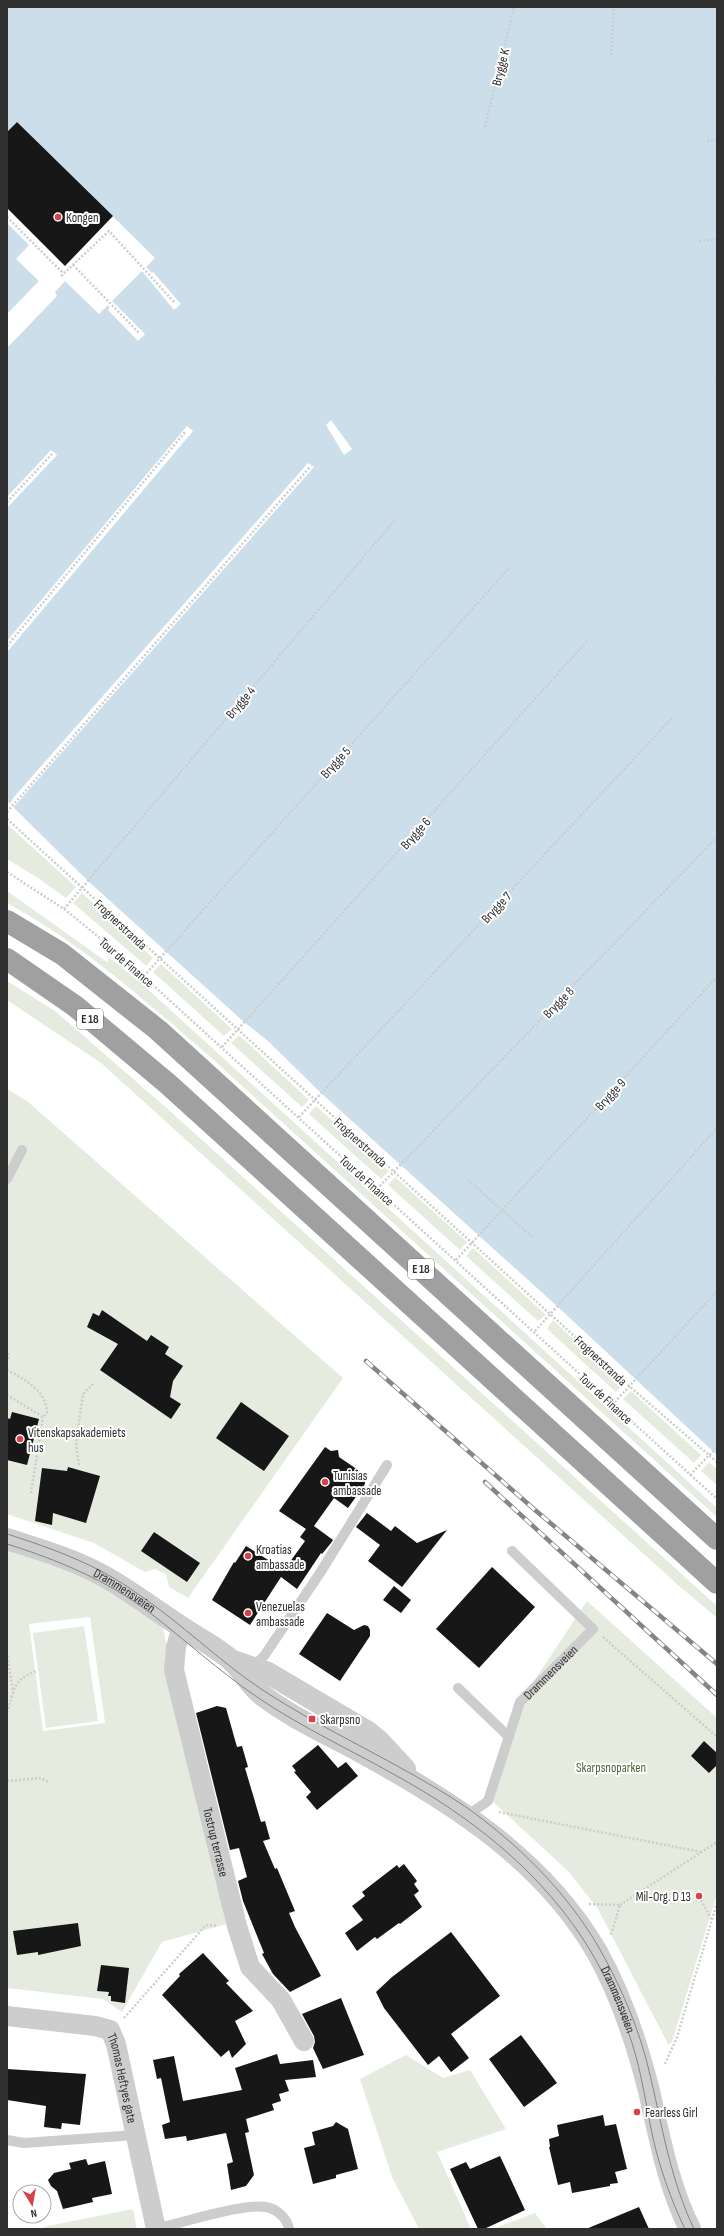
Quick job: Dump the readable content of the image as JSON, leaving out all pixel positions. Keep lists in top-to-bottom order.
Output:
{
  "streets": {
    "highway": ["E 18"],
    "street": ["Drammensveien", "Tostrup terrasse", "Thomas Heftyes gate"],
    "path": [
      "Brygge K",
      "Brygge 4",
      "Brygge 5",
      "Brygge 6",
      "Brygge 7",
      "Frognerstranda",
      "Tour de Finance",
      "Brygge 8",
      "Brygge 9"
    ]
  },
  "crossings": [
    ["Brygge 4", "Frognerstranda"],
    ["Brygge 4", "Tour de Finance"],
    ["Brygge 5", "Frognerstranda"],
    ["Brygge 5", "Tour de Finance"],
    ["Brygge 6", "Frognerstranda"],
    ["Brygge 6", "Tour de Finance"],
    ["Brygge 7", "Frognerstranda"],
    ["Brygge 7", "Tour de Finance"],
    ["Frognerstranda", "Brygge 8"],
    ["Frognerstranda", "Brygge 9"],
    ["Tour de Finance", "Brygge 8"],
    ["Tour de Finance", "Brygge 9"],
    ["Drammensveien", "Tostrup terrasse"]
  ],
  "parks": ["Skarpsnoparken"],
  "places": {
    "other": [
      "Kongen",
      "Vitenskapsakademiets hus",
      "Tunisias ambassade",
      "Kroatias ambassade",
      "Venezuelas ambassade",
      "Mil-Org. D 13",
      "Fearless Girl"
    ],
    "transit": ["Skarpsno"]
  },
  "north": "bottom"
}
